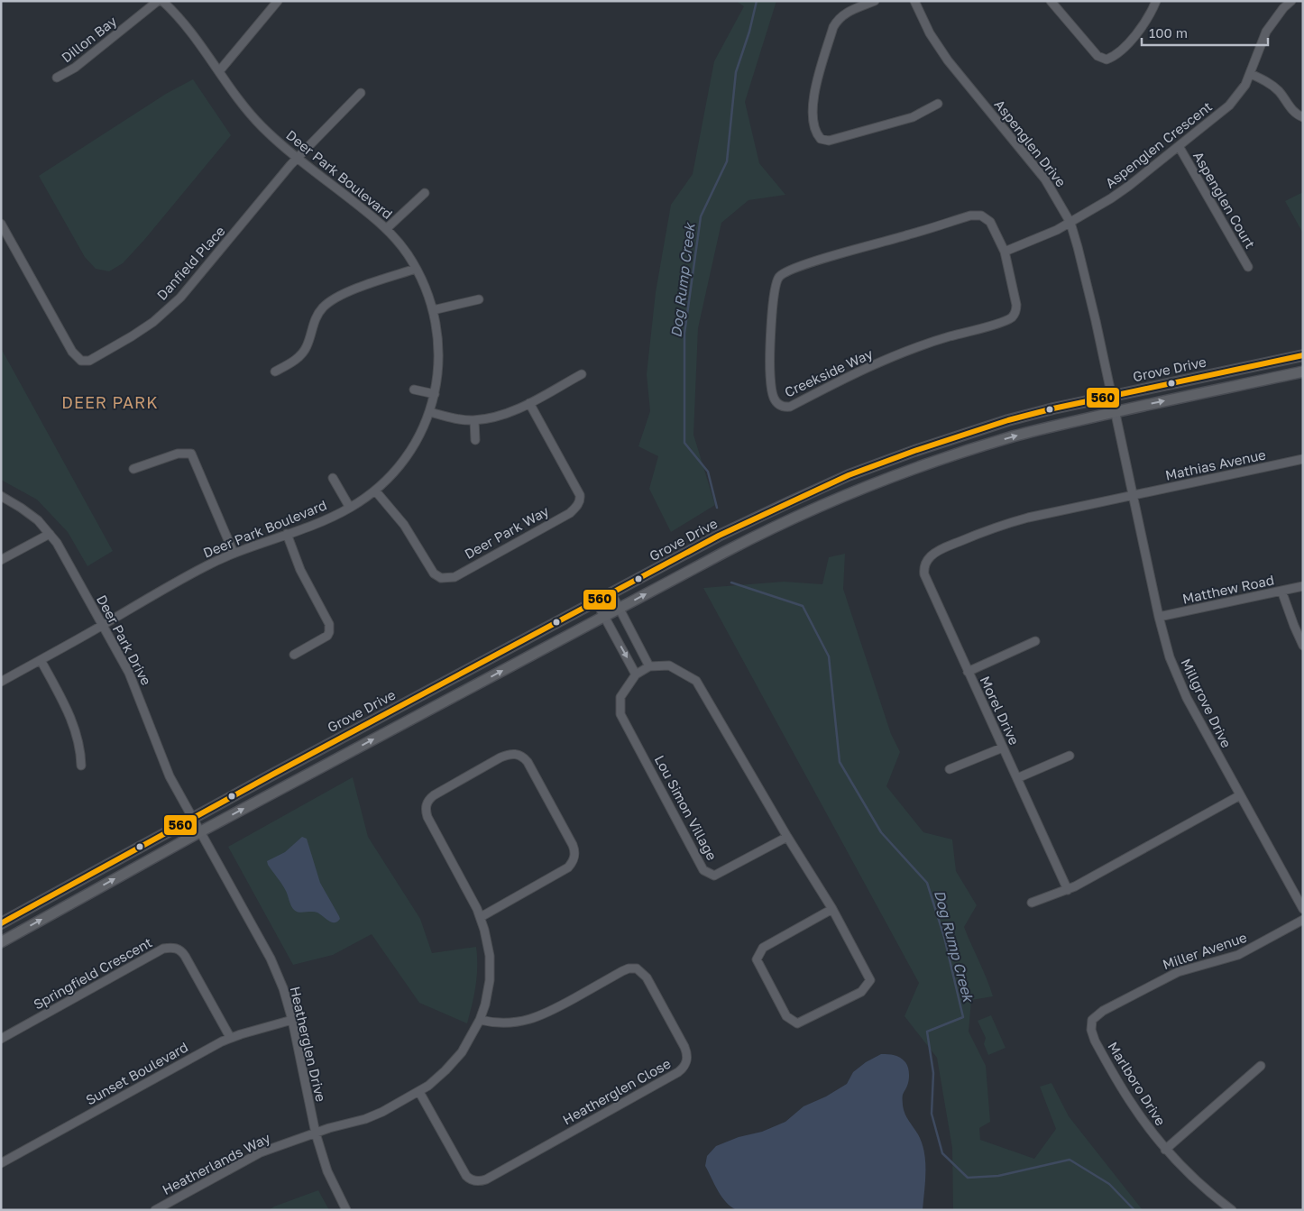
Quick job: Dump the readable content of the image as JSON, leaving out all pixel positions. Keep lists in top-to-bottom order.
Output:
{
  "streets": {
    "main road": ["Grove Drive"],
    "street": [
      "Dillon Bay",
      "Aspenglen Drive",
      "Aspenglen Crescent",
      "Deer Park Boulevard",
      "Aspenglen Court",
      "Danfield Place",
      "Creekside Way",
      "Mathias Avenue",
      "Deer Park Way",
      "Matthew Road",
      "Deer Park Drive",
      "Millgrove Drive",
      "Morel Drive",
      "Lou Simon Village",
      "Miller Avenue",
      "Springfield Crescent",
      "Heatherglen Drive",
      "Sunset Boulevard",
      "Marlboro Drive",
      "Heatherglen Close",
      "Heatherlands Way"
    ]
  },
  "crossings": [
    ["Aspenglen Drive", "Aspenglen Crescent"],
    ["Aspenglen Drive", "Grove Drive"],
    ["Aspenglen Drive", "Millgrove Drive"],
    ["Aspenglen Crescent", "Aspenglen Court"],
    ["Deer Park Boulevard", "Danfield Place"],
    ["Deer Park Boulevard", "Deer Park Way"],
    ["Deer Park Boulevard", "Deer Park Drive"],
    ["Grove Drive", "Deer Park Drive"],
    ["Grove Drive", "Heatherglen Drive"],
    ["Mathias Avenue", "Millgrove Drive"],
    ["Mathias Avenue", "Morel Drive"],
    ["Matthew Road", "Millgrove Drive"],
    ["Deer Park Drive", "Heatherglen Drive"],
    ["Millgrove Drive", "Morel Drive"],
    ["Miller Avenue", "Marlboro Drive"],
    ["Springfield Crescent", "Sunset Boulevard"],
    ["Heatherglen Drive", "Sunset Boulevard"],
    ["Heatherglen Drive", "Heatherlands Way"],
    ["Heatherglen Close", "Heatherlands Way"]
  ],
  "districts": ["DEER PARK"],
  "water": ["Dog Rump Creek"],
  "lines": ["transit line 560"],
  "scale_bar": "100 m"
}
